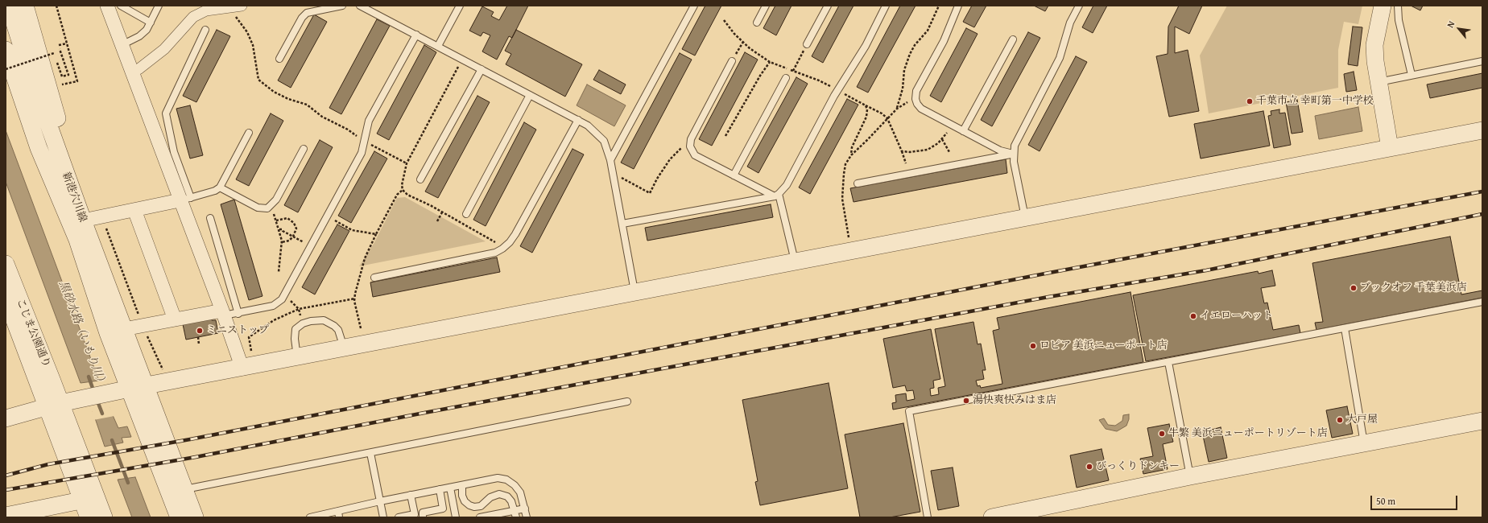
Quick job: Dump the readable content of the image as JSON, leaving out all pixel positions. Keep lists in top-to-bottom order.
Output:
{
  "streets": {
    "street": ["新港穴川線", "こじま公園通り"]
  },
  "water": ["黒砂水路（いもり川）"],
  "places": [
    "千葉市立 幸町第一中学校",
    "ブックオフ 千葉美浜店",
    "イエローハット",
    "ミニストップ",
    "ロピア 美浜ニューポート店",
    "湯快爽快みはま店",
    "大戸屋",
    "牛繁 美浜ニューポートリゾート店",
    "びっくりドンキー"
  ],
  "scale_bar": "50 m",
  "north": "top left"
}
